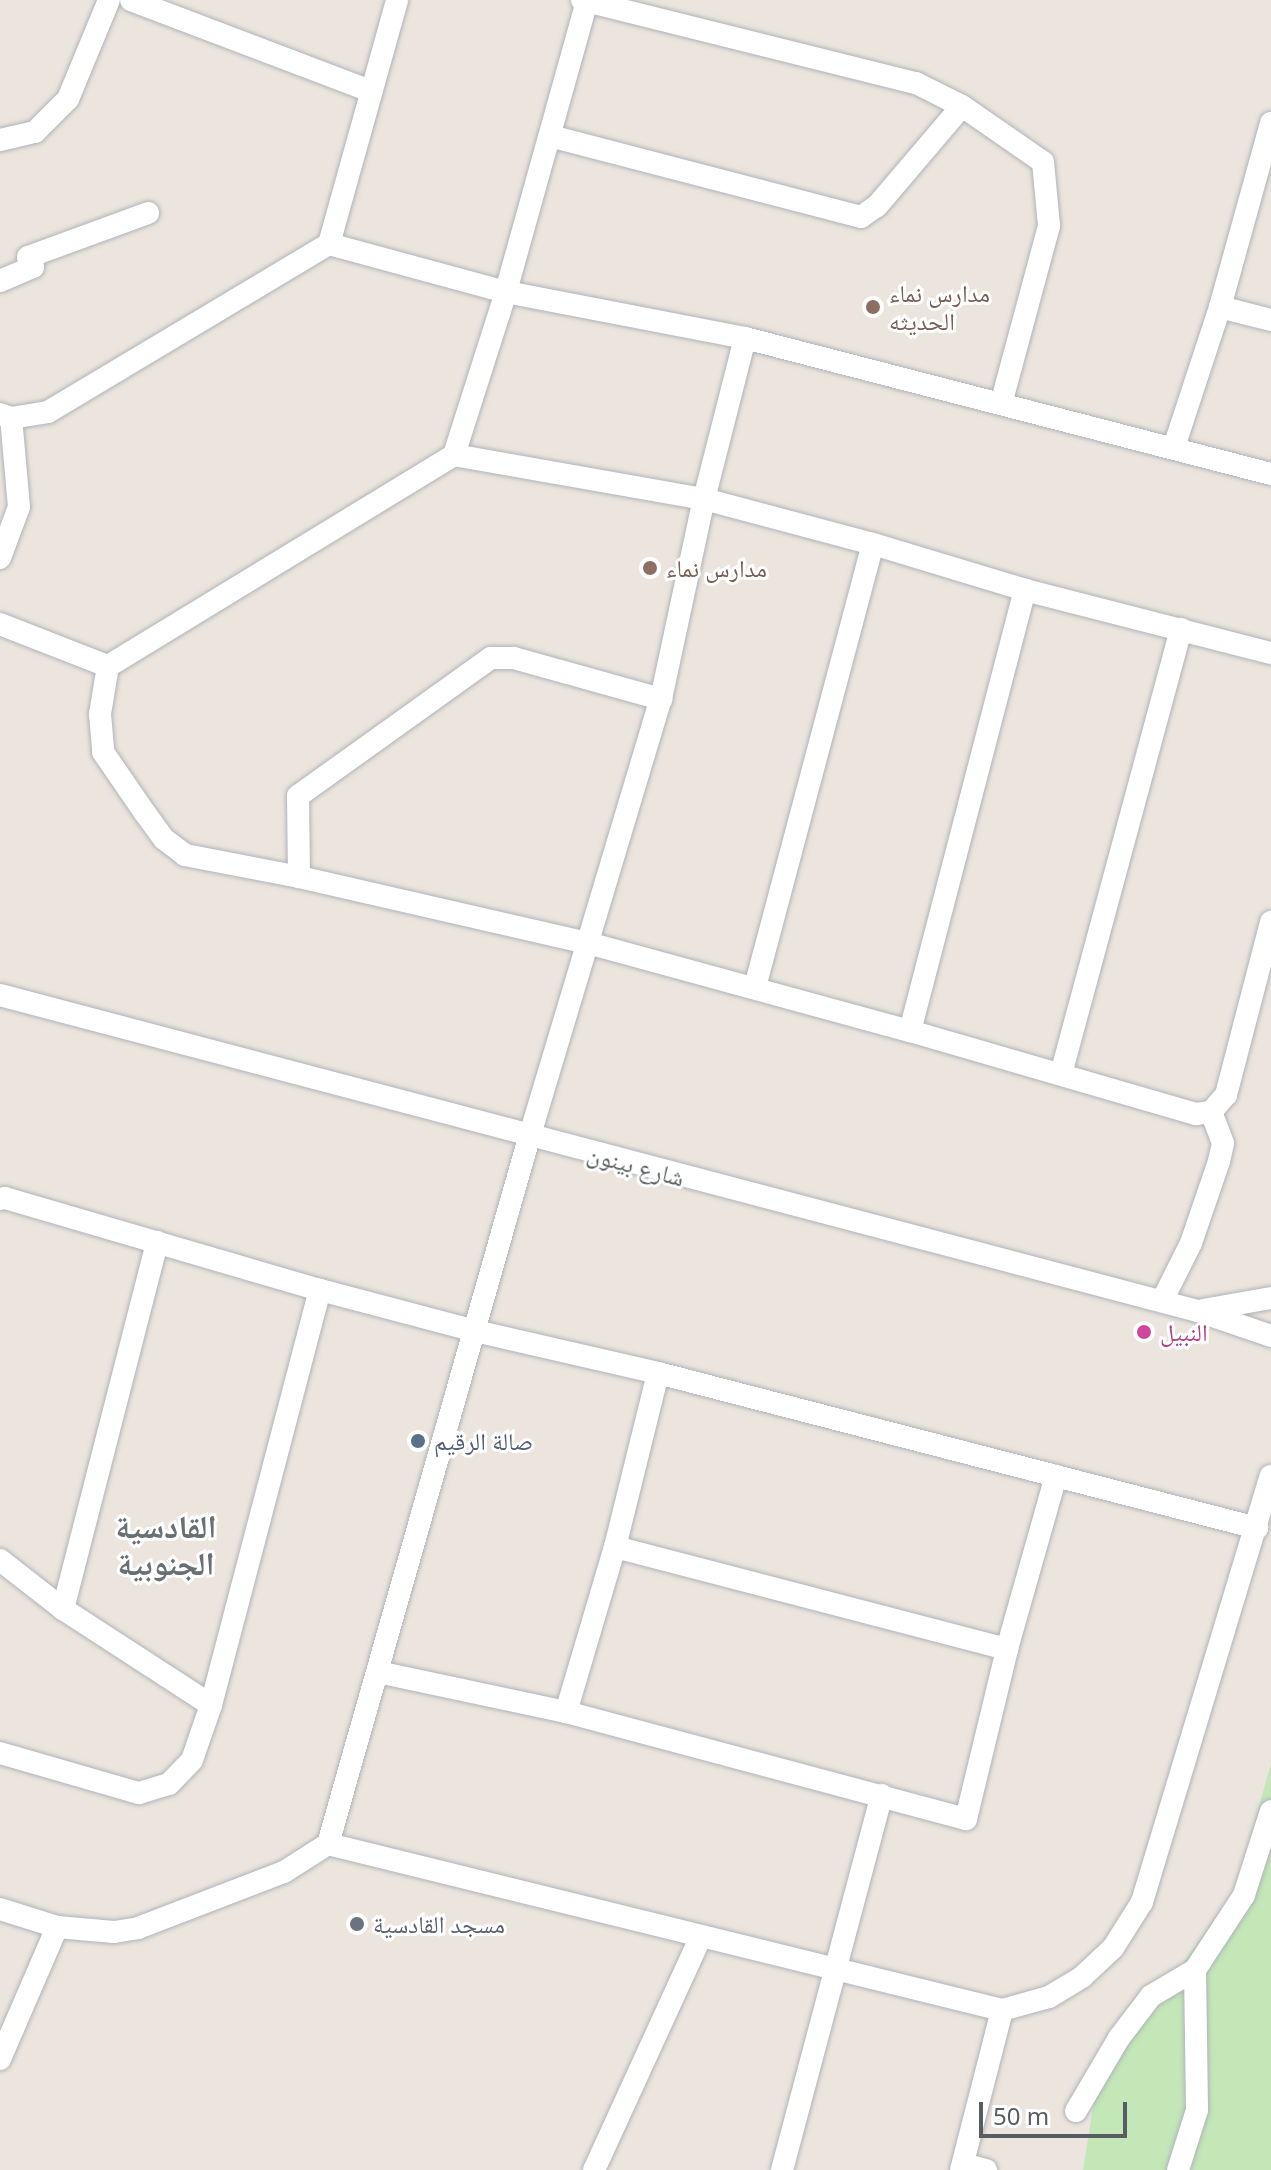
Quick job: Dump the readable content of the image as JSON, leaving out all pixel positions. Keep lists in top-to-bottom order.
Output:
{
  "streets": {
    "street": ["شارع بينون"]
  },
  "districts": ["القادسية الجنوبية"],
  "places": [
    "مدارس نماء الحديثه",
    "مدارس نماء",
    "النبيل",
    "صالة الرقيم",
    "مسجد القادسية"
  ],
  "scale_bar": "50 m"
}
